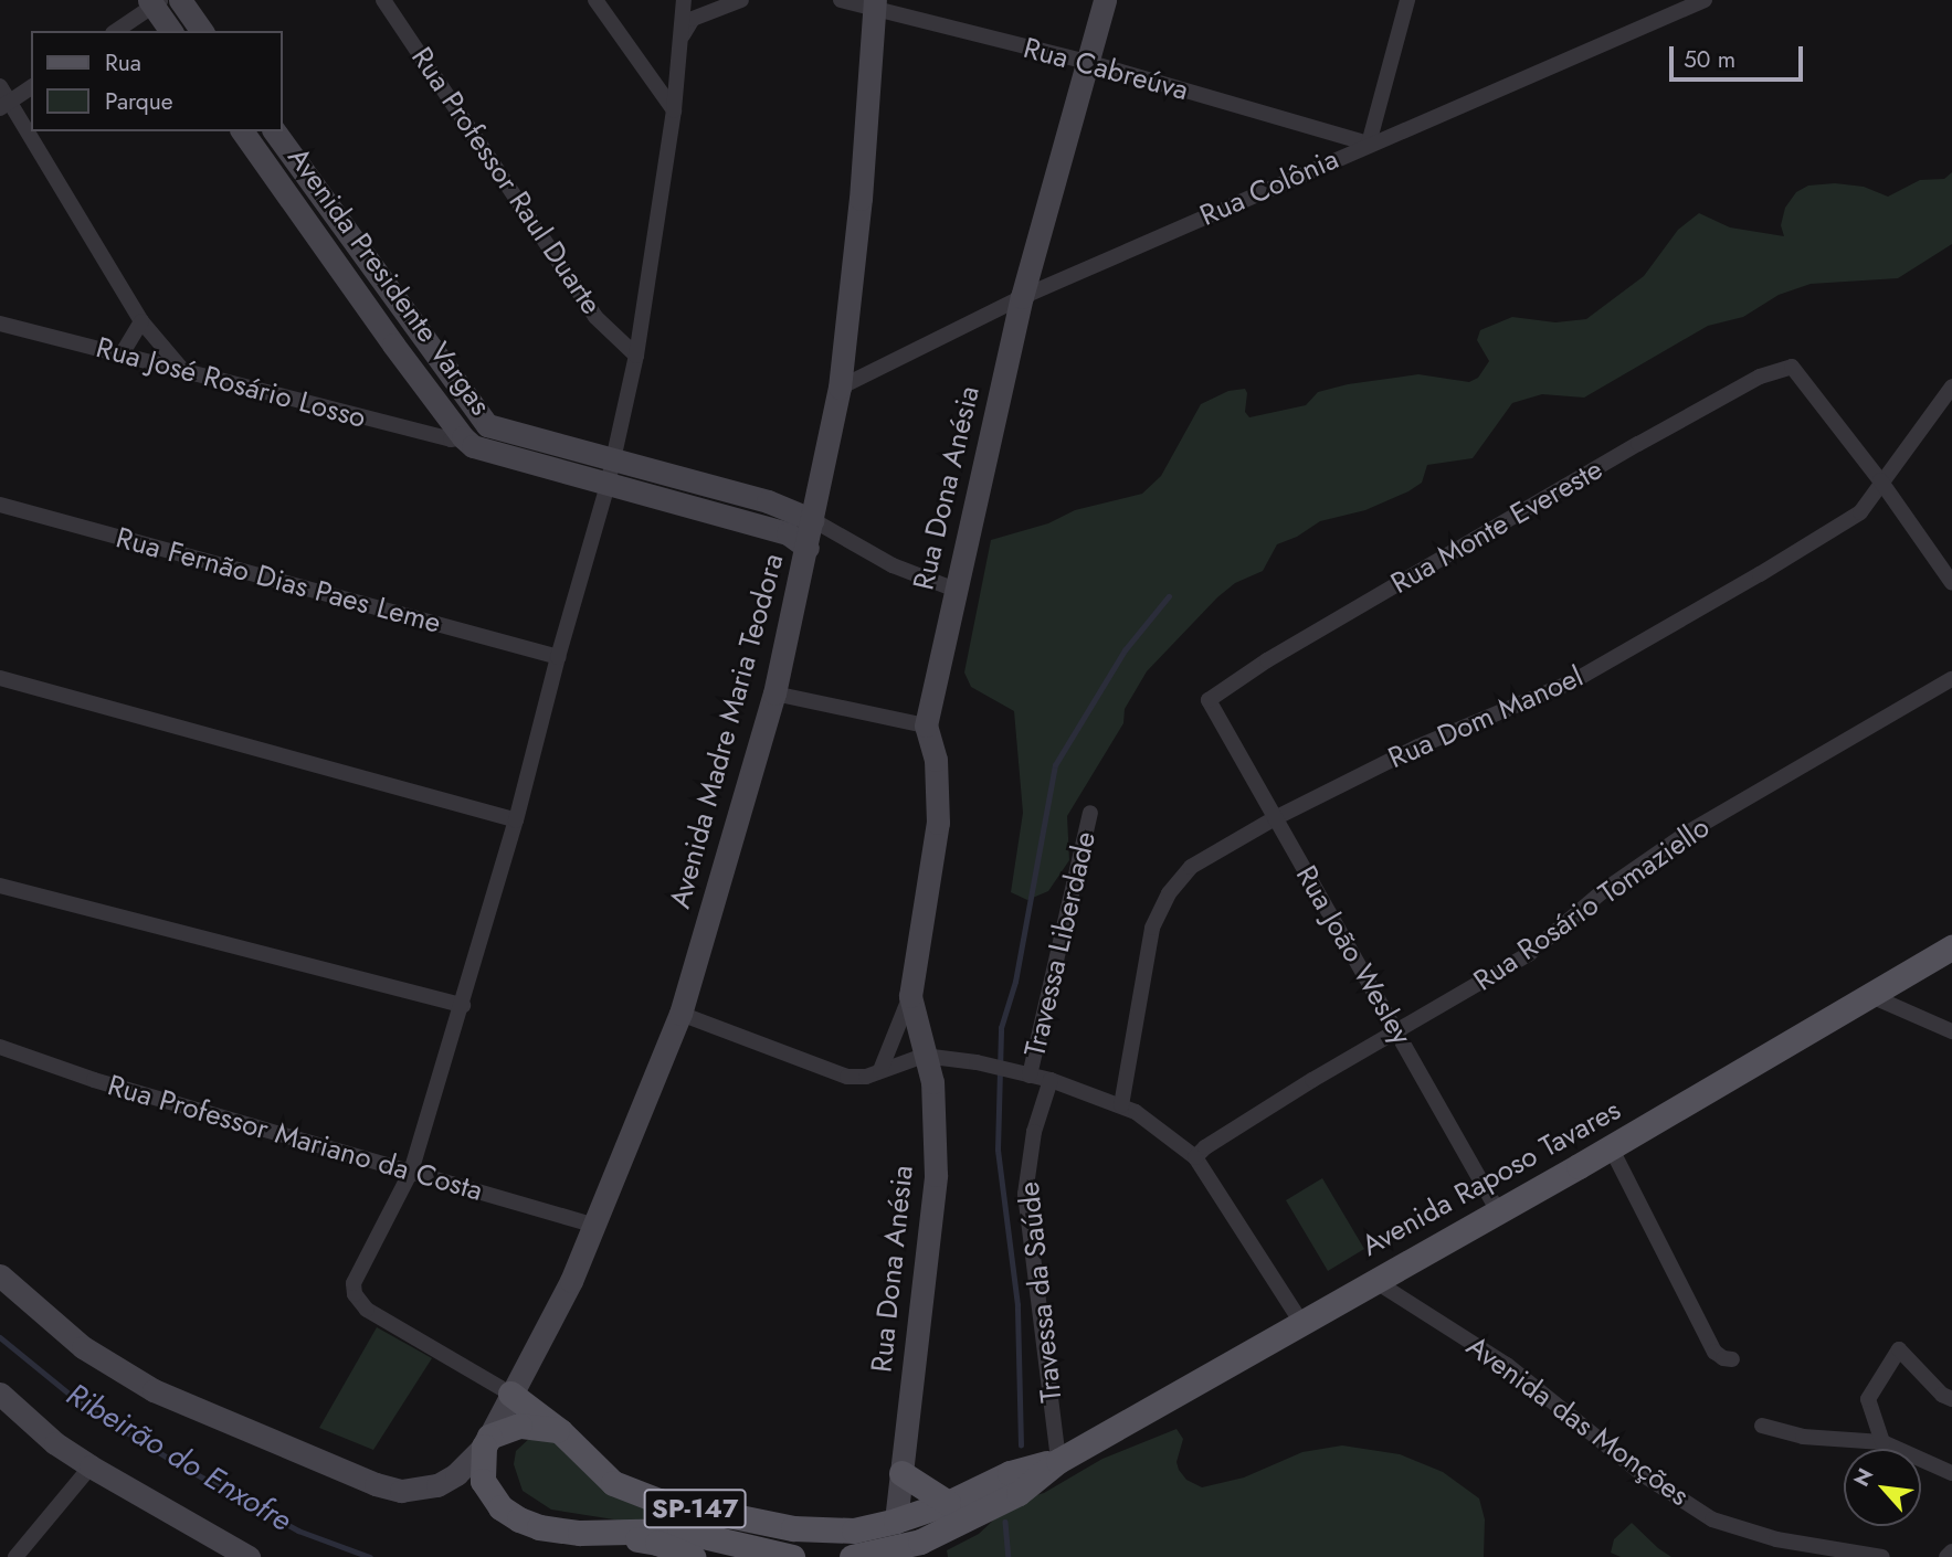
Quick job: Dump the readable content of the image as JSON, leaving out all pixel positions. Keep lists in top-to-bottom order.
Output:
{
  "streets": {
    "main road": ["Rua Dona Anésia", "Avenida Raposo Tavares", "SP-147"],
    "street": [
      "Rua Cabreúva",
      "Rua Professor Raul Duarte",
      "Rua Colônia",
      "Avenida Presidente Vargas",
      "Rua José Rosário Losso",
      "Rua Monte Evereste",
      "Rua Fernão Dias Paes Leme",
      "Rua Dom Manoel",
      "Avenida Madre Maria Teodora",
      "Rua Rosário Tomaziello",
      "Travessa Liberdade",
      "Rua João Wesley",
      "Rua Professor Mariano da Costa",
      "Travessa da Saúde",
      "Avenida das Monções"
    ]
  },
  "crossings": [
    ["Rua Cabreúva", "Rua Colônia"],
    ["Rua Cabreúva", "Rua Dona Anésia"],
    ["Rua Cabreúva", "Avenida Madre Maria Teodora"],
    ["Rua Colônia", "Rua Dona Anésia"],
    ["Rua Colônia", "Avenida Madre Maria Teodora"],
    ["Avenida Presidente Vargas", "Rua José Rosário Losso"],
    ["Avenida Presidente Vargas", "Avenida Madre Maria Teodora"],
    ["Rua Dona Anésia", "Avenida Raposo Tavares"],
    ["Rua Monte Evereste", "Rua Dom Manoel"],
    ["Rua Monte Evereste", "Rua João Wesley"],
    ["Rua Dom Manoel", "Rua João Wesley"],
    ["Avenida Madre Maria Teodora", "Rua Professor Mariano da Costa"],
    ["Avenida Madre Maria Teodora", "Avenida Raposo Tavares"],
    ["Rua Rosário Tomaziello", "Rua João Wesley"],
    ["Rua João Wesley", "Avenida Raposo Tavares"],
    ["Avenida Raposo Tavares", "Travessa da Saúde"],
    ["Avenida Raposo Tavares", "Avenida das Monções"]
  ],
  "water": ["Ribeirão do Enxofre"],
  "legend": ["Rua", "Parque"],
  "scale_bar": "50 m",
  "north": "top left"
}
